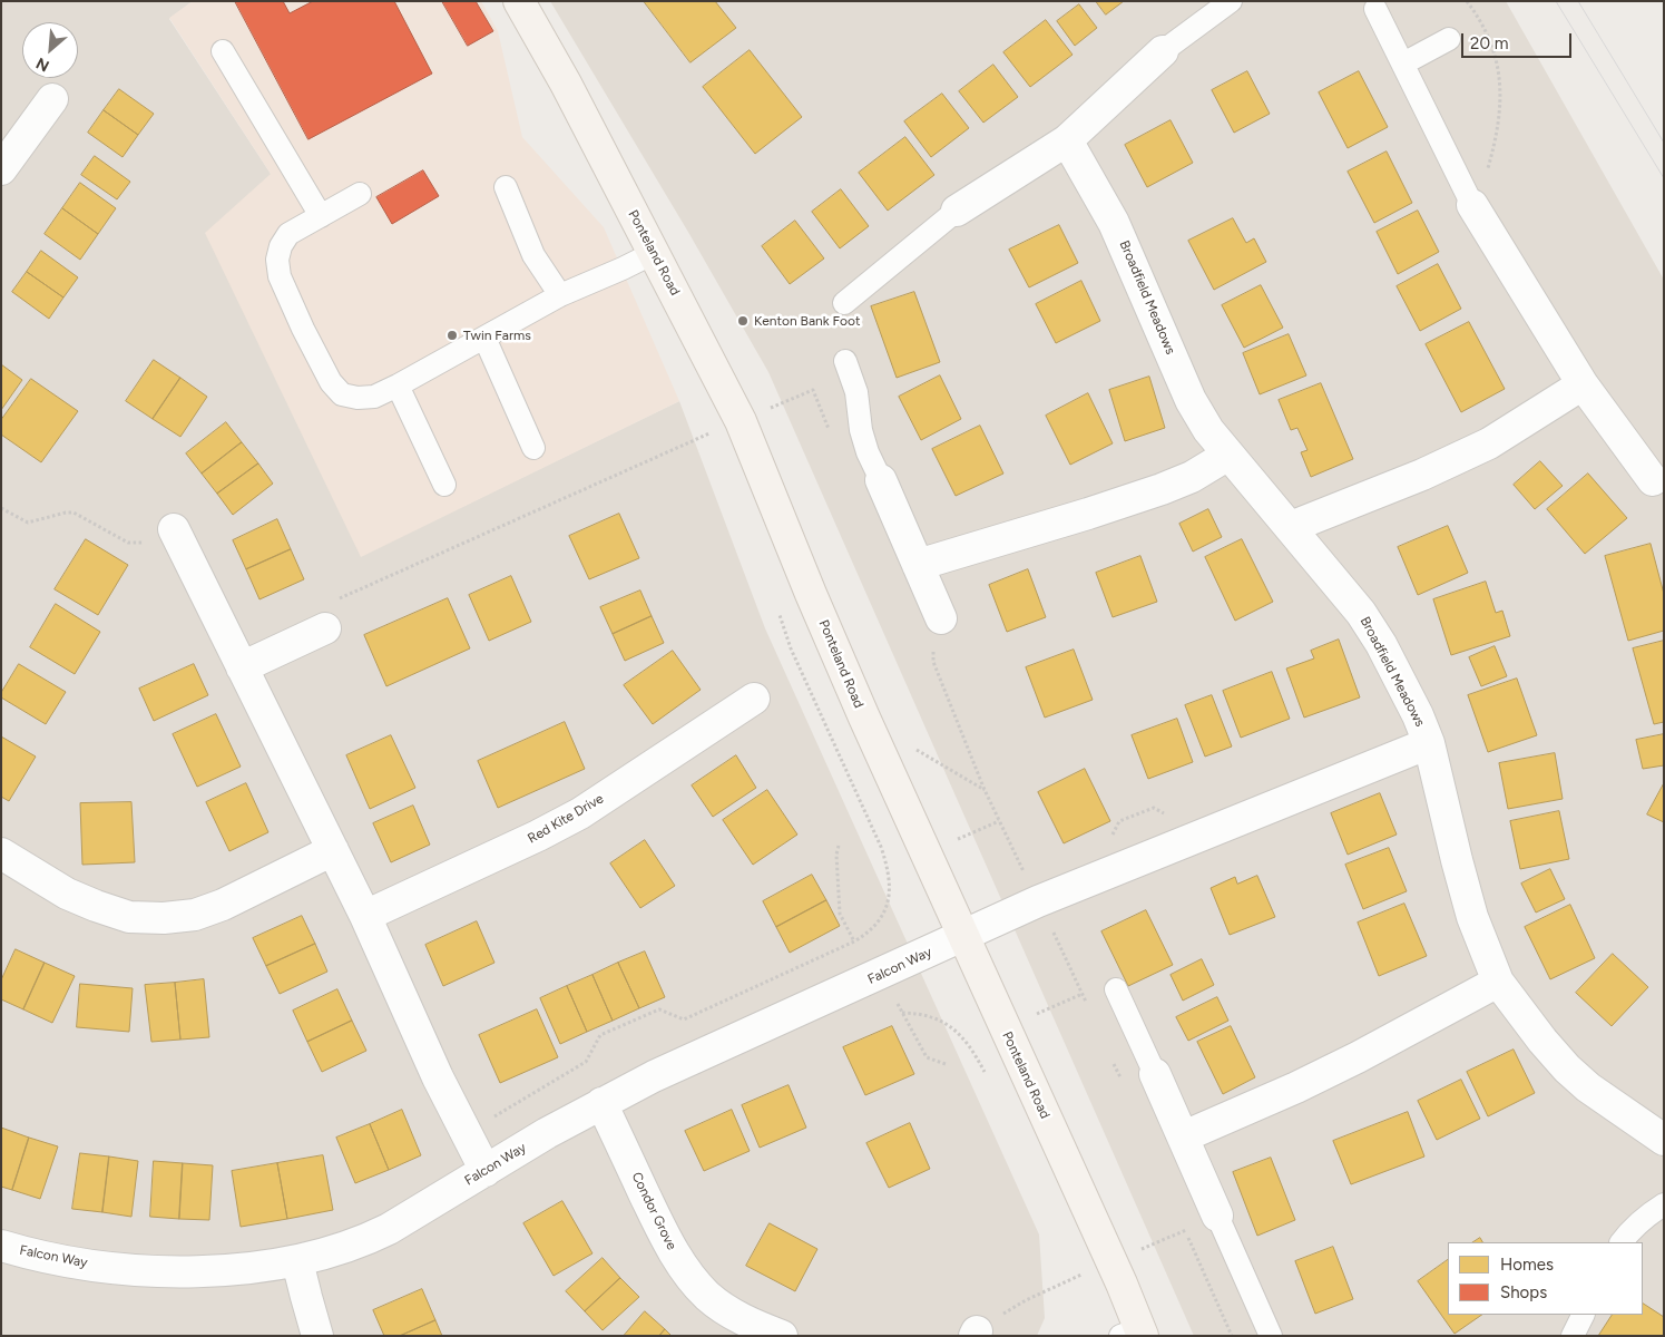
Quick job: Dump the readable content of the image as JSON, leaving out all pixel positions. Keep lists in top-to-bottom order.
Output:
{
  "streets": {
    "main road": ["Ponteland Road"],
    "street": [
      "Broadfield Meadows",
      "Red Kite Drive",
      "Falcon Way",
      "Condor Grove"
    ]
  },
  "crossings": [
    ["Ponteland Road", "Falcon Way"],
    ["Broadfield Meadows", "Falcon Way"],
    ["Falcon Way", "Condor Grove"]
  ],
  "places": ["Kenton Bank Foot", "Twin Farms"],
  "legend": ["Homes", "Shops"],
  "scale_bar": "20 m",
  "north": "bottom left"
}
